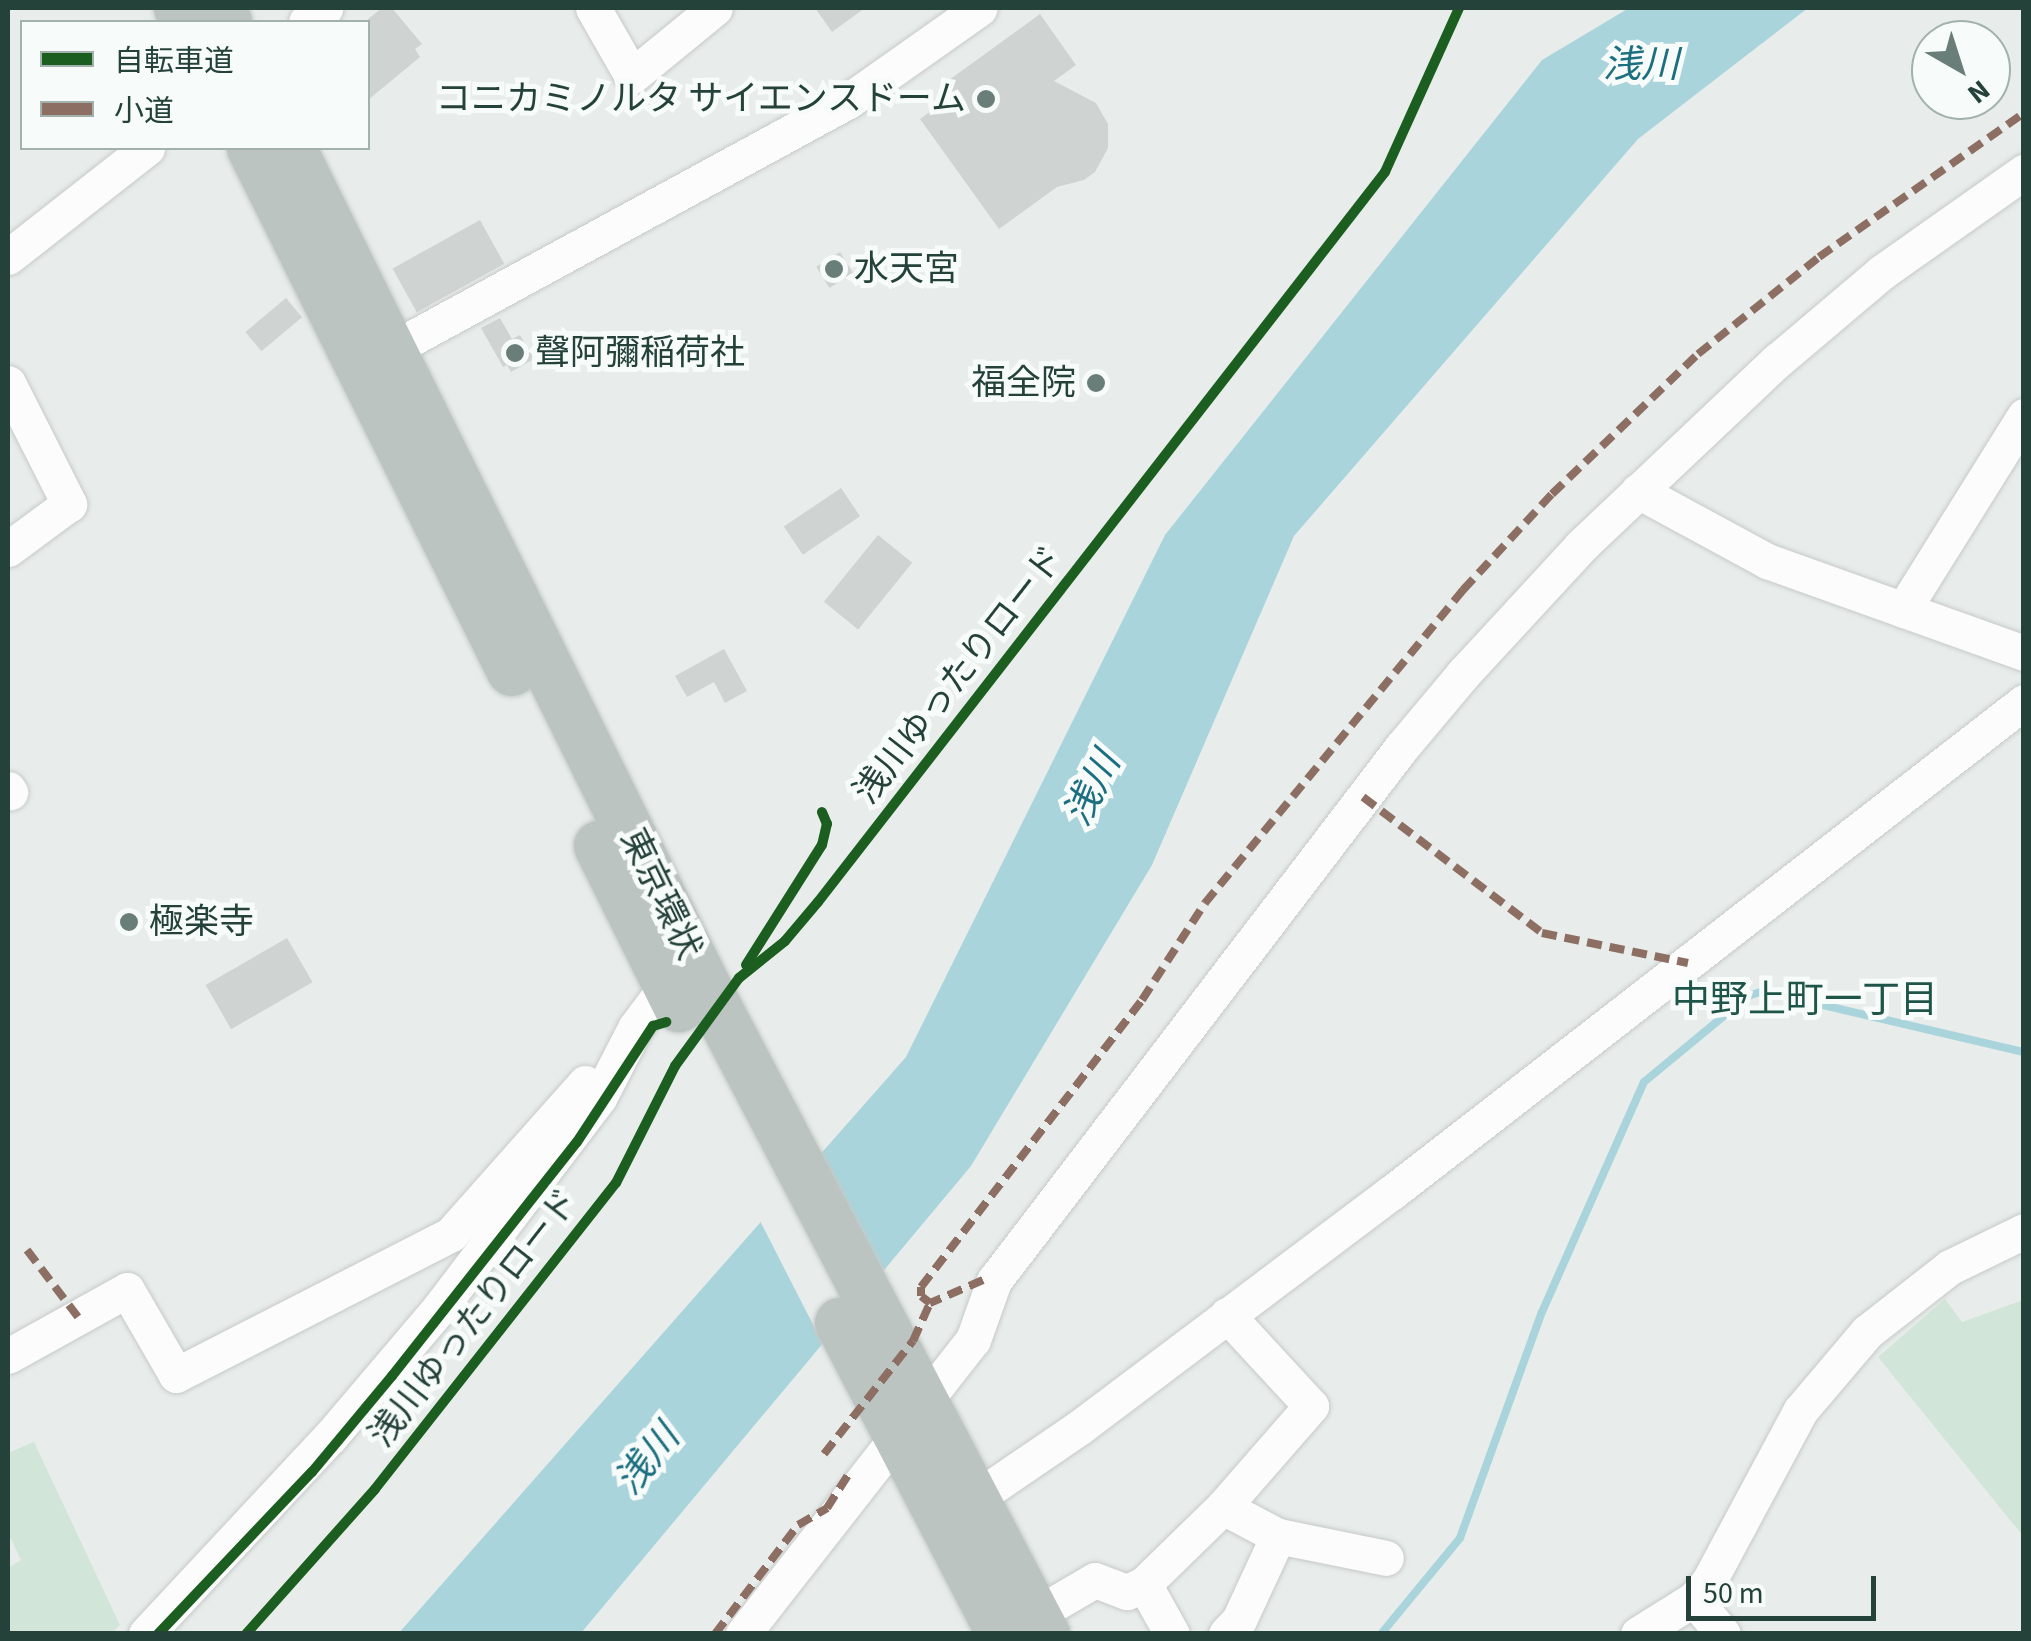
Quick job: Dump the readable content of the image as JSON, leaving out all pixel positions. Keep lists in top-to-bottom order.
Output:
{
  "streets": {
    "highway": ["東京環状"],
    "cycle path": ["浅川ゆったりロード"]
  },
  "districts": ["中野上町一丁目"],
  "water": ["浅川"],
  "places": [
    "コニカミノルタ サイエンスドーム",
    "水天宮",
    "聲阿彌稲荷社",
    "福全院",
    "極楽寺"
  ],
  "legend": ["自転車道", "小道"],
  "scale_bar": "50 m",
  "north": "bottom right"
}
